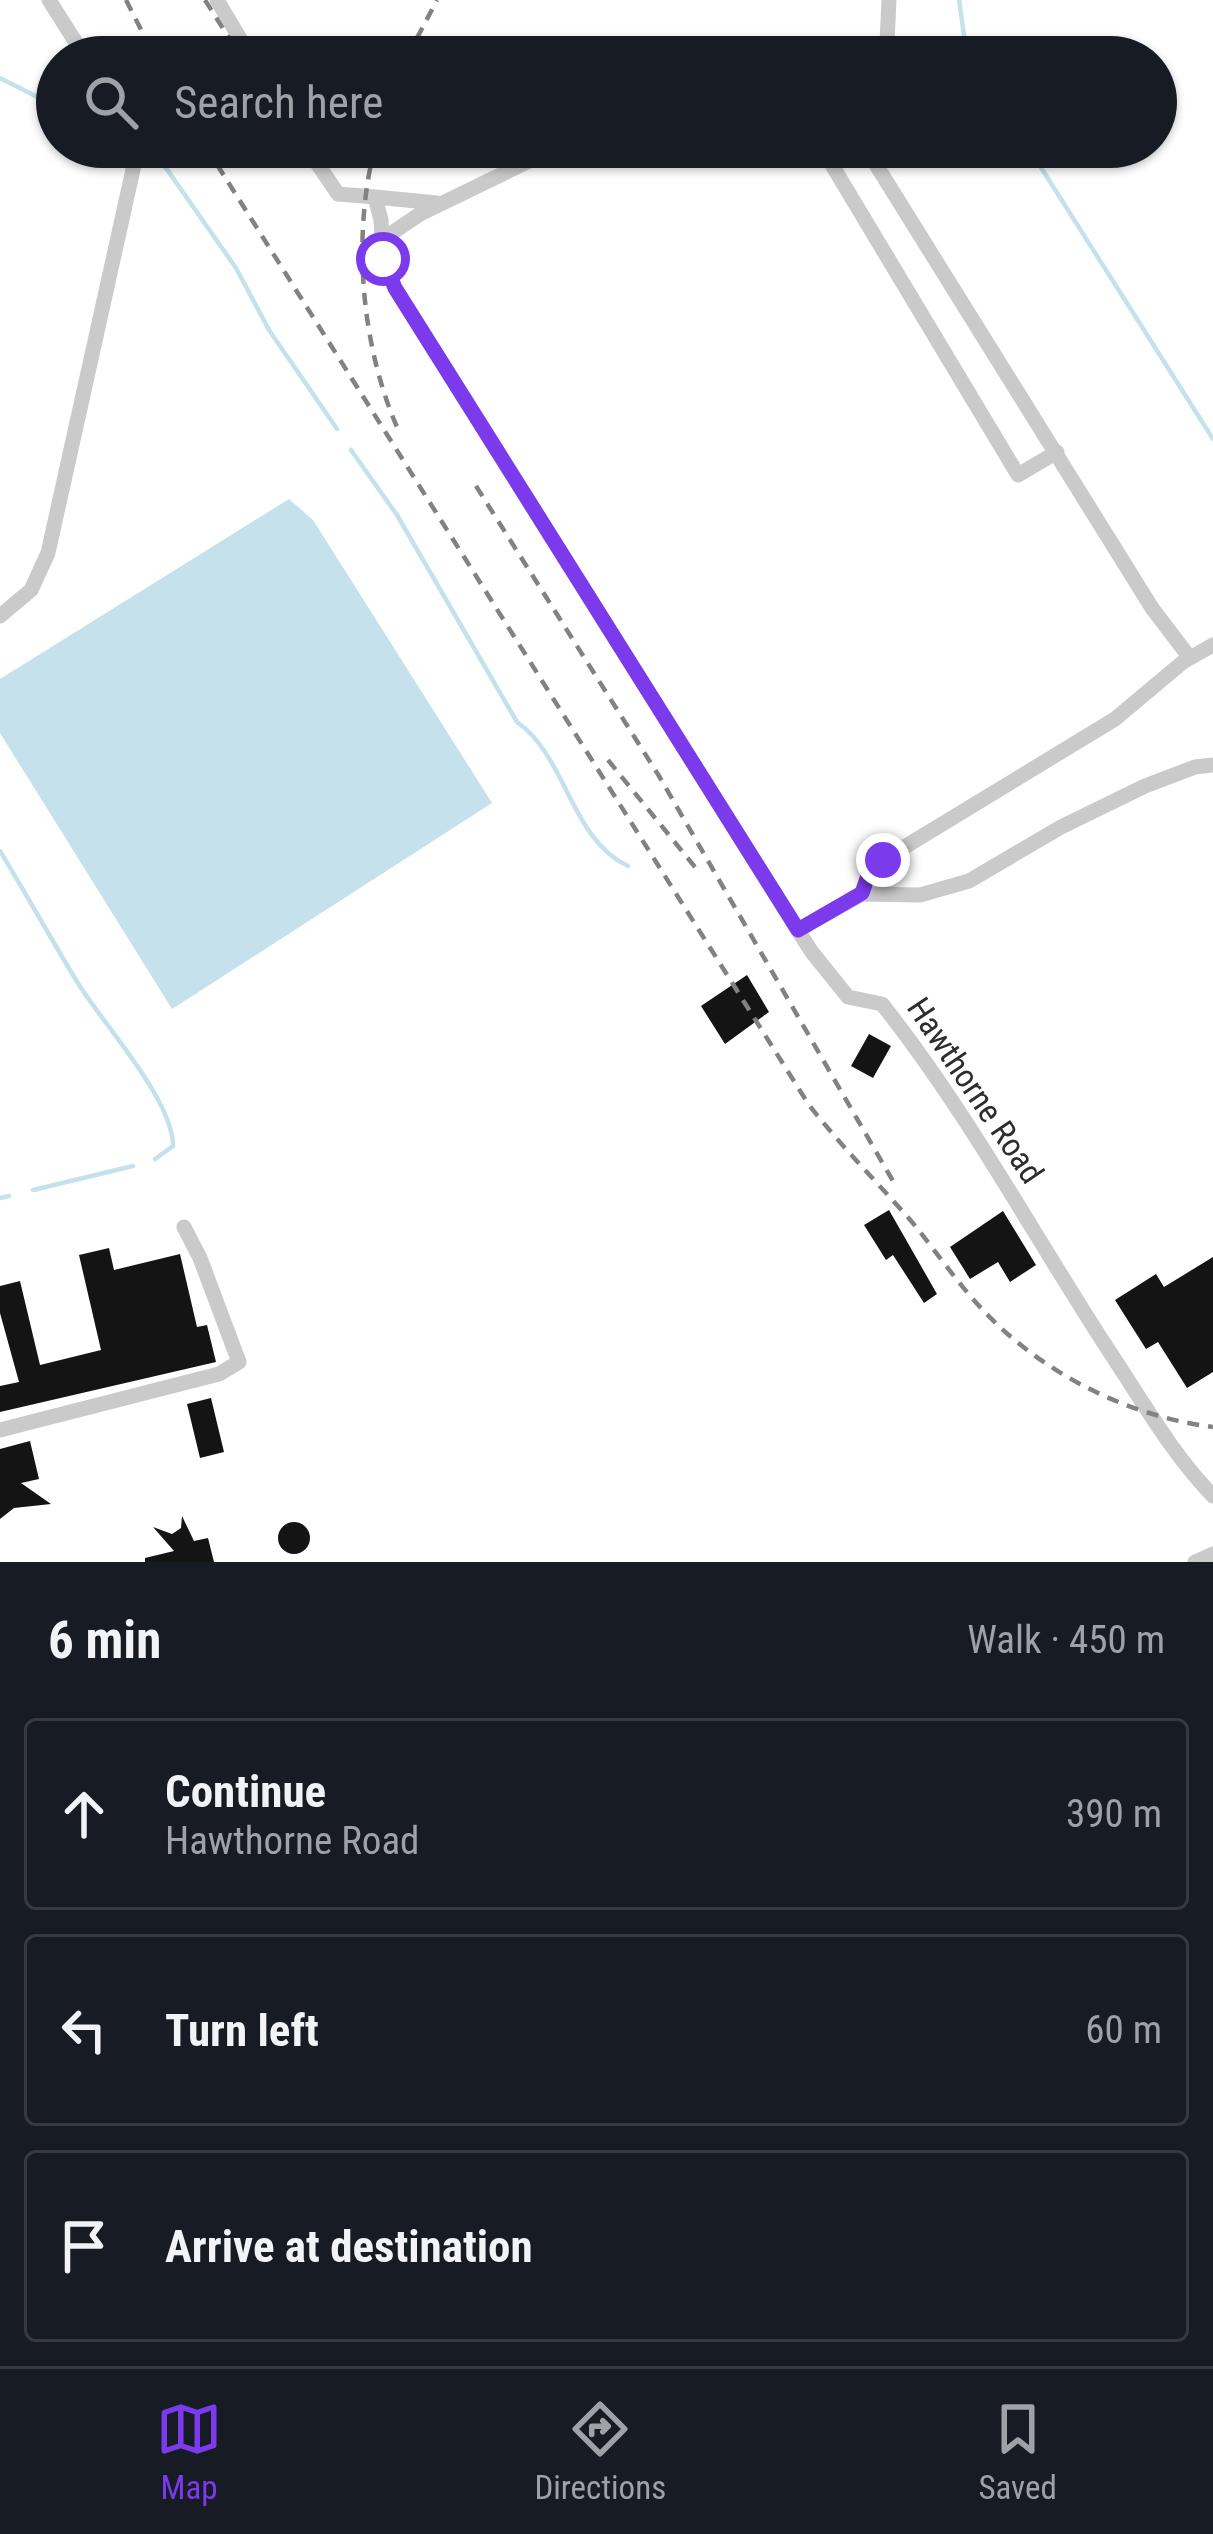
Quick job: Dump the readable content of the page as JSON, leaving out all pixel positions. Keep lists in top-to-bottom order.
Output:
{
  "streets": {
    "street": ["Hawthorne Road"]
  },
  "page": {
    "search": "Search here",
    "heading": ["6 min", "Walk · 450 m"],
    "list": [
      ["Continue", "Hawthorne Road", "390 m"],
      ["Turn left", "60 m"],
      "Arrive at destination"
    ],
    "nav": ["Map", "Directions", "Saved"]
  }
}
